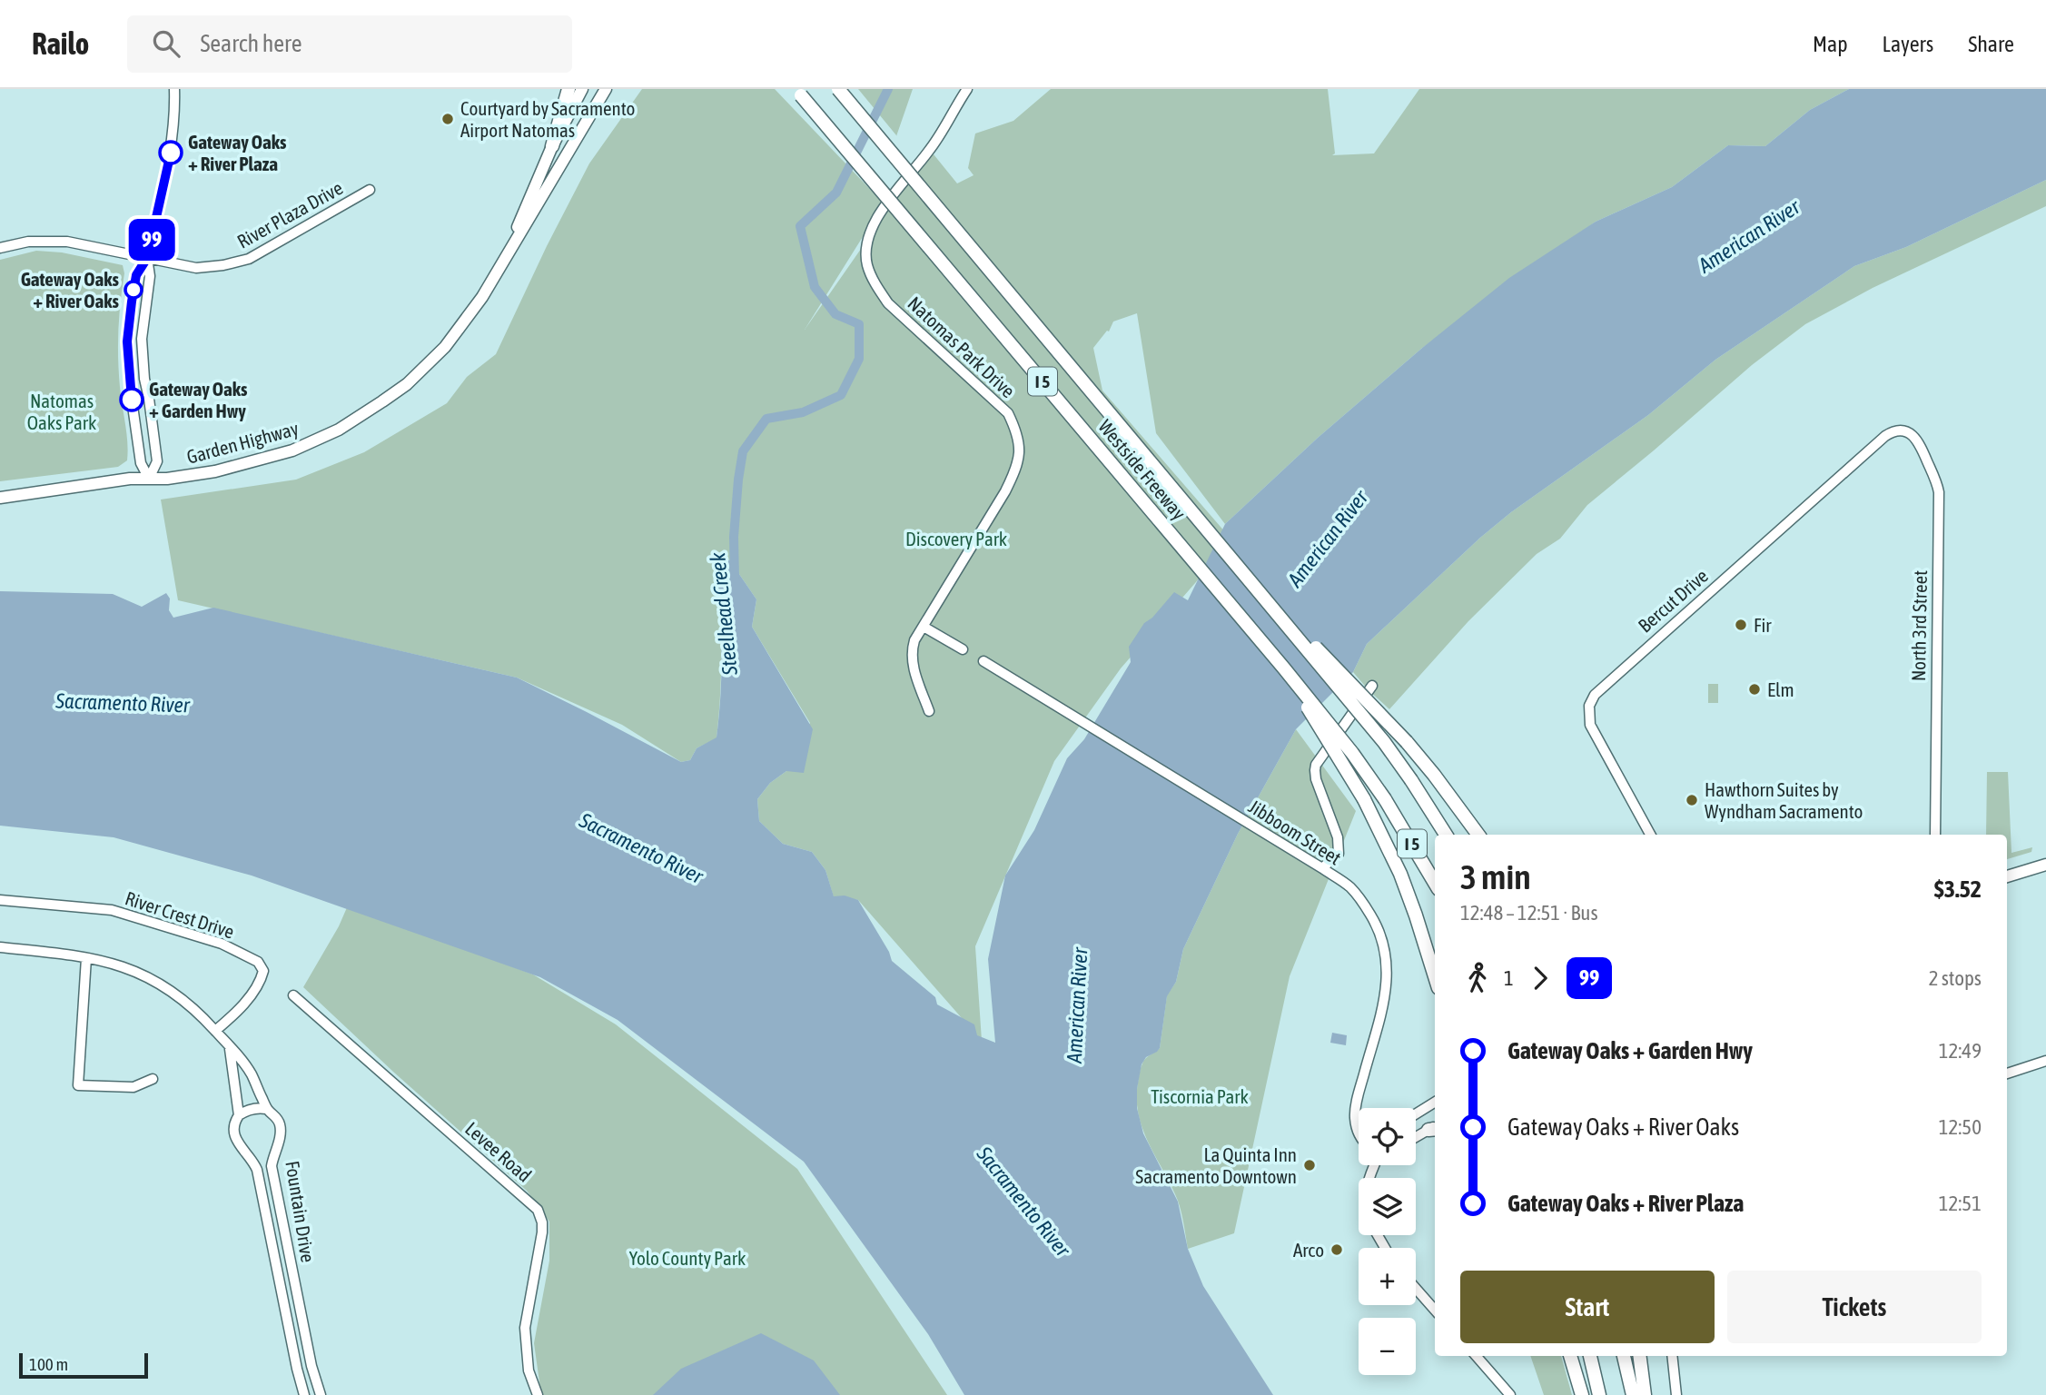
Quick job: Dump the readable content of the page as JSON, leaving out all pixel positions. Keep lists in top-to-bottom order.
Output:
{
  "streets": {
    "highway": ["I 5", "Westside Freeway"],
    "main road": ["Garden Highway"],
    "street": [
      "River Plaza Drive",
      "Natomas Park Drive",
      "Bercut Drive",
      "North 3rd Street",
      "Jibboom Street",
      "River Crest Drive",
      "Levee Road",
      "Fountain Drive"
    ]
  },
  "crossings": [
    ["Bercut Drive", "North 3rd Street"],
    ["River Crest Drive", "Fountain Drive"]
  ],
  "water": ["American River", "Steelhead Creek", "Sacramento River"],
  "parks": [
    "Natomas Oaks Park",
    "Discovery Park",
    "Tiscornia Park",
    "Yolo County Park"
  ],
  "places": [
    "Courtyard by Sacramento Airport Natomas",
    "Gateway Oaks + River Plaza",
    "Gateway Oaks + River Oaks",
    "Gateway Oaks + Garden Hwy",
    "Fir",
    "Elm",
    "Hawthorn Suites by Wyndham Sacramento",
    "La Quinta Inn Sacramento Downtown",
    "Arco"
  ],
  "lines": ["bus line 99"],
  "scale_bar": "100 m",
  "page": {
    "header": "Railo",
    "search": "Search here",
    "nav": ["Map", "Layers", "Share"],
    "on_map": "99",
    "heading": ["3 min", "12:48 – 12:51 · Bus", "$3.52"],
    "legs": ["1", "99", "2 stops"],
    "list": [
      {
        "name": "Gateway Oaks + Garden Hwy",
        "value": "12:49"
      },
      {
        "name": "Gateway Oaks + River Oaks",
        "value": "12:50"
      },
      {
        "name": "Gateway Oaks + River Plaza",
        "value": "12:51"
      }
    ],
    "map_buttons": ["+", "−"],
    "buttons": ["Start", "Tickets"],
    "scale": "100 m"
  }
}
